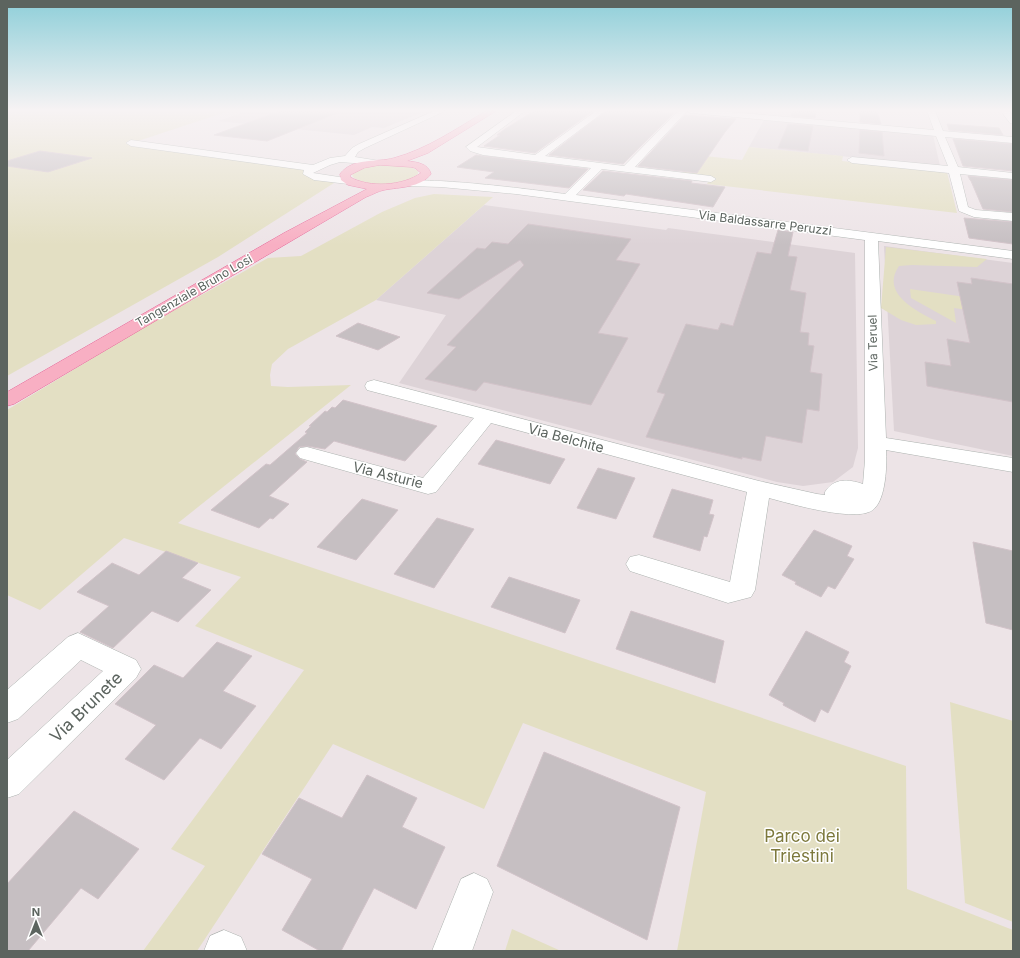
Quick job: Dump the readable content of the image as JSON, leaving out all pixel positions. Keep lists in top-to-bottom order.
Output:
{
  "streets": {
    "main road": ["Tangenziale Bruno Losi"],
    "street": [
      "Via Baldassarre Peruzzi",
      "Via Teruel",
      "Via Belchite",
      "Via Asturie",
      "Via Brunete"
    ]
  },
  "crossings": [
    ["Via Baldassarre Peruzzi", "Via Teruel"],
    ["Via Teruel", "Via Belchite"],
    ["Via Belchite", "Via Asturie"]
  ],
  "parks": ["Parco dei Triestini"],
  "north": "top"
}
